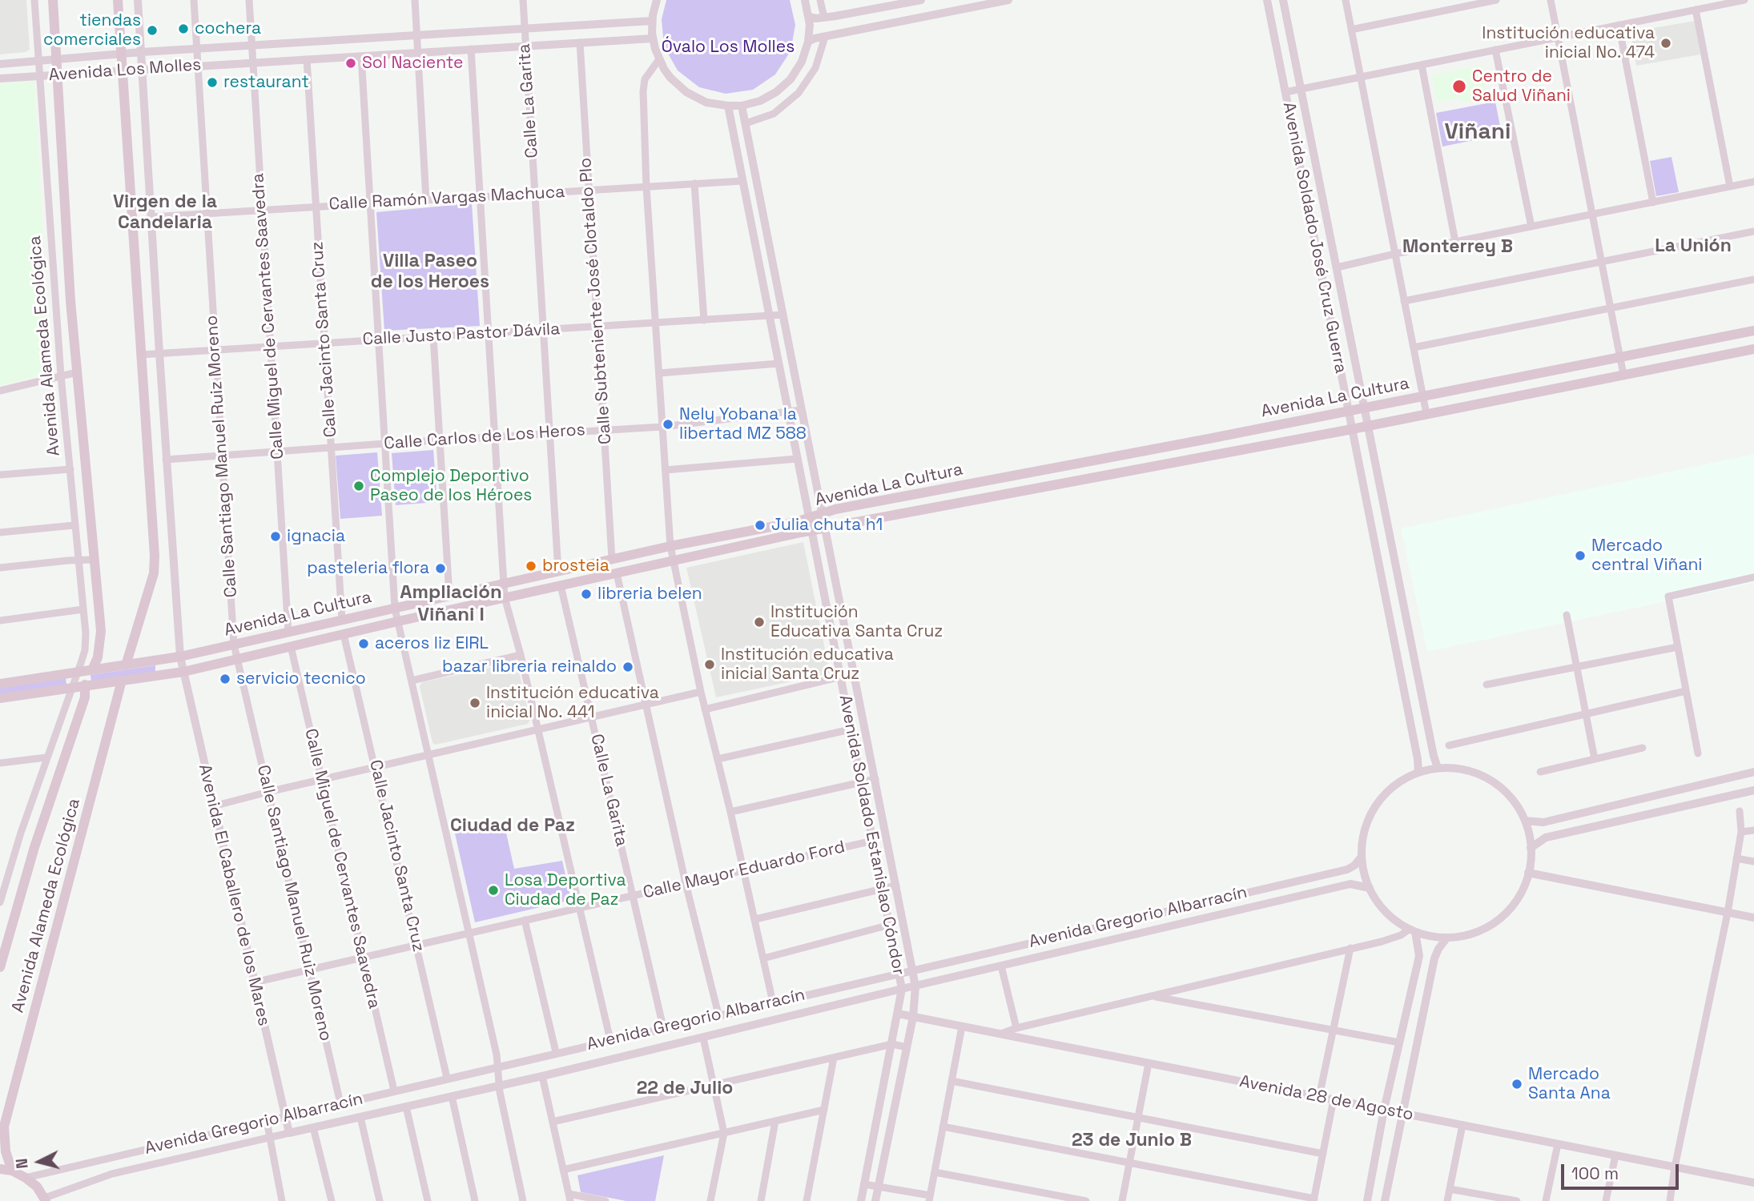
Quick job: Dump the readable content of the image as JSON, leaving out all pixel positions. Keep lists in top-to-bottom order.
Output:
{
  "streets": {
    "main road": ["Avenida Alameda Ecológica", "Avenida La Cultura"],
    "street": [
      "Avenida Los Molles",
      "Calle La Garita",
      "Calle Ramón Vargas Machuca",
      "Avenida Soldado José Cruz Guerra",
      "Calle Subteniente José Clotaldo Plo",
      "Calle Miguel de Cervantes Saavedra",
      "Calle Justo Pastor Dávila",
      "Calle Jacinto Santa Cruz",
      "Calle Carlos de Los Heros",
      "Calle Santiago Manuel Ruiz Moreno",
      "Avenida Soldado Estanislao Cóndor",
      "Calle Mayor Eduardo Ford",
      "Avenida El Caballero de los Mares",
      "Avenida Gregorio Albarracín",
      "Avenida 28 de Agosto"
    ]
  },
  "crossings": [
    ["Avenida Los Molles", "Calle La Garita"],
    ["Avenida Los Molles", "Calle Subteniente José Clotaldo Plo"],
    ["Avenida Los Molles", "Calle Miguel de Cervantes Saavedra"],
    ["Avenida Los Molles", "Calle Jacinto Santa Cruz"],
    ["Avenida Los Molles", "Avenida Alameda Ecológica"],
    ["Avenida Los Molles", "Calle Santiago Manuel Ruiz Moreno"],
    ["Calle La Garita", "Calle Ramón Vargas Machuca"],
    ["Calle La Garita", "Calle Justo Pastor Dávila"],
    ["Calle La Garita", "Avenida La Cultura"],
    ["Calle La Garita", "Calle Carlos de Los Heros"],
    ["Calle La Garita", "Calle Mayor Eduardo Ford"],
    ["Calle La Garita", "Avenida Gregorio Albarracín"],
    ["Calle Ramón Vargas Machuca", "Calle Subteniente José Clotaldo Plo"],
    ["Calle Ramón Vargas Machuca", "Calle Miguel de Cervantes Saavedra"],
    ["Calle Ramón Vargas Machuca", "Calle Jacinto Santa Cruz"],
    ["Calle Ramón Vargas Machuca", "Calle Santiago Manuel Ruiz Moreno"],
    ["Calle Ramón Vargas Machuca", "Avenida Soldado Estanislao Cóndor"],
    ["Avenida Soldado José Cruz Guerra", "Avenida La Cultura"],
    ["Avenida Soldado José Cruz Guerra", "Avenida Gregorio Albarracín"],
    ["Calle Subteniente José Clotaldo Plo", "Calle Justo Pastor Dávila"],
    ["Calle Subteniente José Clotaldo Plo", "Avenida La Cultura"],
    ["Calle Subteniente José Clotaldo Plo", "Calle Carlos de Los Heros"],
    ["Calle Miguel de Cervantes Saavedra", "Calle Justo Pastor Dávila"],
    ["Calle Miguel de Cervantes Saavedra", "Avenida La Cultura"],
    ["Calle Miguel de Cervantes Saavedra", "Calle Carlos de Los Heros"],
    ["Calle Miguel de Cervantes Saavedra", "Calle Mayor Eduardo Ford"],
    ["Calle Miguel de Cervantes Saavedra", "Avenida Gregorio Albarracín"],
    ["Calle Justo Pastor Dávila", "Calle Jacinto Santa Cruz"],
    ["Calle Justo Pastor Dávila", "Calle Santiago Manuel Ruiz Moreno"],
    ["Calle Justo Pastor Dávila", "Avenida Soldado Estanislao Cóndor"],
    ["Calle Jacinto Santa Cruz", "Avenida La Cultura"],
    ["Calle Jacinto Santa Cruz", "Calle Carlos de Los Heros"],
    ["Calle Jacinto Santa Cruz", "Calle Mayor Eduardo Ford"],
    ["Calle Jacinto Santa Cruz", "Avenida Gregorio Albarracín"],
    ["Avenida Alameda Ecológica", "Avenida La Cultura"],
    ["Avenida La Cultura", "Calle Santiago Manuel Ruiz Moreno"],
    ["Avenida La Cultura", "Avenida Soldado Estanislao Cóndor"],
    ["Avenida La Cultura", "Avenida El Caballero de los Mares"],
    ["Calle Carlos de Los Heros", "Calle Santiago Manuel Ruiz Moreno"],
    ["Calle Carlos de Los Heros", "Avenida Soldado Estanislao Cóndor"],
    ["Calle Santiago Manuel Ruiz Moreno", "Calle Mayor Eduardo Ford"],
    ["Calle Santiago Manuel Ruiz Moreno", "Avenida Gregorio Albarracín"],
    ["Avenida Soldado Estanislao Cóndor", "Calle Mayor Eduardo Ford"],
    ["Avenida Soldado Estanislao Cóndor", "Avenida Gregorio Albarracín"],
    ["Avenida Soldado Estanislao Cóndor", "Avenida 28 de Agosto"],
    ["Calle Mayor Eduardo Ford", "Avenida El Caballero de los Mares"],
    ["Avenida El Caballero de los Mares", "Avenida Gregorio Albarracín"]
  ],
  "districts": [
    "Viñani",
    "Virgen de la Candelaria",
    "La Unión",
    "Monterrey B",
    "Villa Paseo de los Heroes",
    "Ampliación Viñani I",
    "Ciudad de Paz",
    "22 de Julio",
    "23 de Junio B"
  ],
  "parks": ["Óvalo Los Molles"],
  "places": [
    "cochera",
    "tiendas comerciales",
    "Institución educativa inicial No. 474",
    "Sol Naciente",
    "restaurant",
    "Centro de Salud Viñani",
    "Nely Yobana la libertad MZ 588",
    "Complejo Deportivo Paseo de los Héroes",
    "Julia chuta h1",
    "ignacia",
    "Mercado central Viñani",
    "brosteia",
    "pasteleria flora",
    "libreria belen",
    "Institución Educativa Santa Cruz",
    "aceros liz EIRL",
    "Institución educativa inicial Santa Cruz",
    "bazar libreria reinaldo",
    "servicio tecnico",
    "Institución educativa inicial No. 441",
    "Losa Deportiva Ciudad de Paz",
    "Mercado Santa Ana"
  ],
  "scale_bar": "100 m",
  "north": "left"
}
